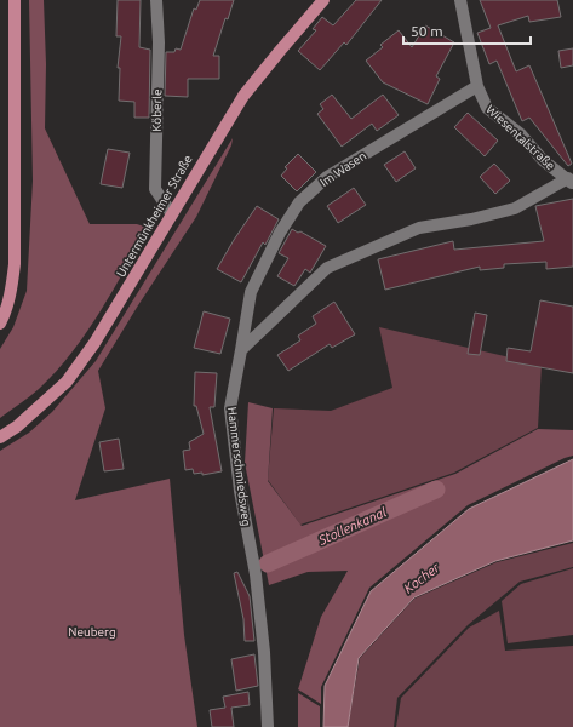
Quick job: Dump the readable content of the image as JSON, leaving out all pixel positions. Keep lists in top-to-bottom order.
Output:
{
  "streets": {
    "main road": ["Untermünkheimer Straße"],
    "street": [
      "Köberle",
      "Wiesentalstraße",
      "Im Wasen",
      "Hammerschmiedsweg"
    ]
  },
  "crossings": [
    ["Köberle", "Untermünkheimer Straße"],
    ["Wiesentalstraße", "Im Wasen"],
    ["Im Wasen", "Hammerschmiedsweg"]
  ],
  "water": ["Stollenkanal", "Kocher"],
  "parks": ["Neuberg"],
  "scale_bar": "50 m"
}
